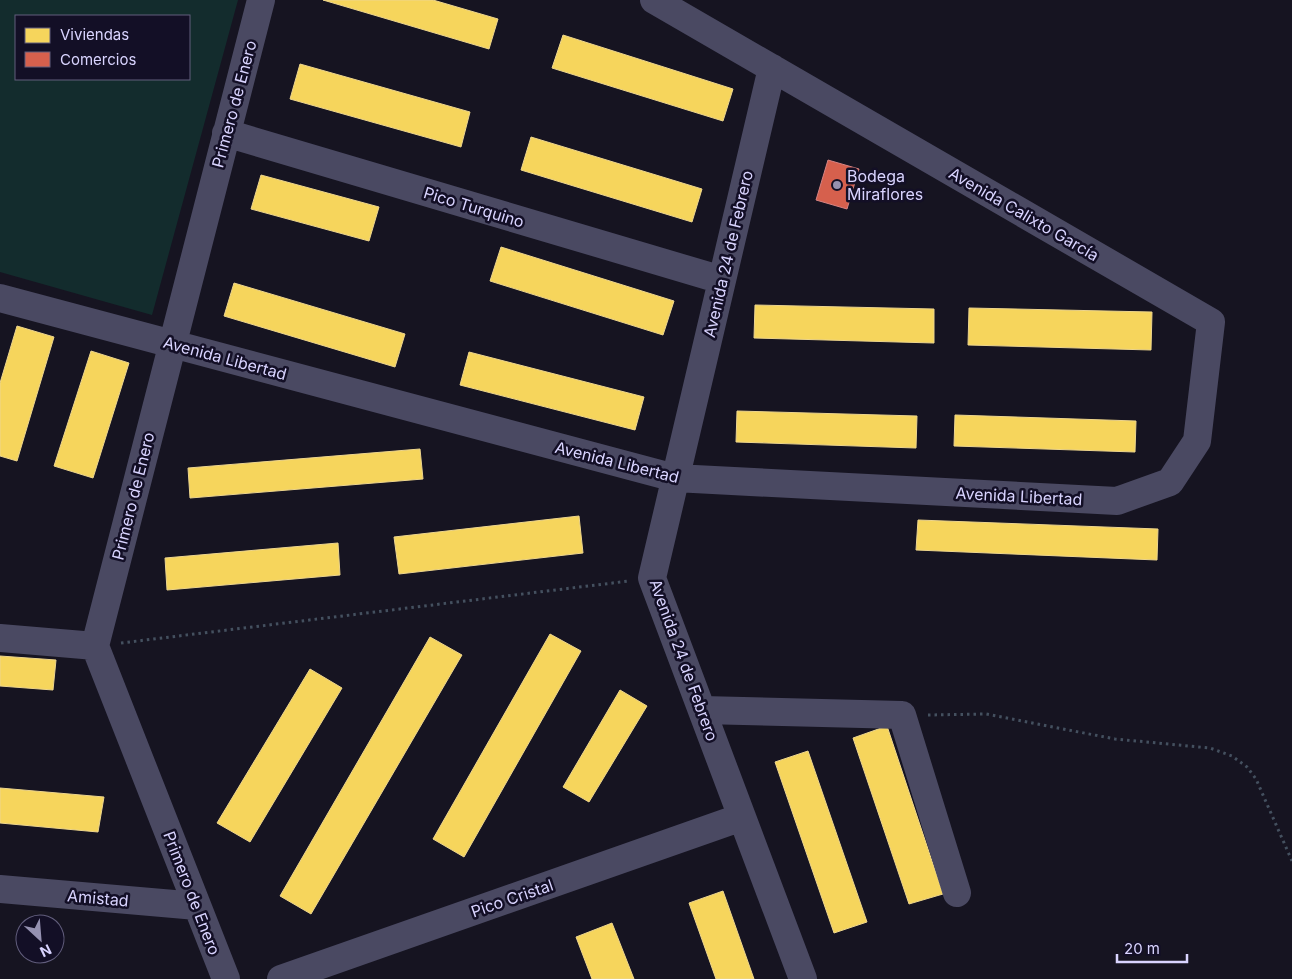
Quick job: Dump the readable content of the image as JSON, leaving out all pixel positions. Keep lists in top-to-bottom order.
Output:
{
  "streets": {
    "street": [
      "Primero de Enero",
      "Pico Turquino",
      "Avenida Calixto García",
      "Avenida 24 de Febrero",
      "Avenida Libertad",
      "Amistad",
      "Pico Cristal"
    ]
  },
  "crossings": [
    ["Primero de Enero", "Pico Turquino"],
    ["Primero de Enero", "Avenida Libertad"],
    ["Primero de Enero", "Amistad"],
    ["Pico Turquino", "Avenida 24 de Febrero"],
    ["Avenida Calixto García", "Avenida 24 de Febrero"],
    ["Avenida Calixto García", "Avenida Libertad"],
    ["Avenida 24 de Febrero", "Avenida Libertad"],
    ["Avenida 24 de Febrero", "Pico Cristal"]
  ],
  "places": ["Bodega Miraflores"],
  "legend": ["Viviendas", "Comercios"],
  "scale_bar": "20 m",
  "north": "bottom right"
}
